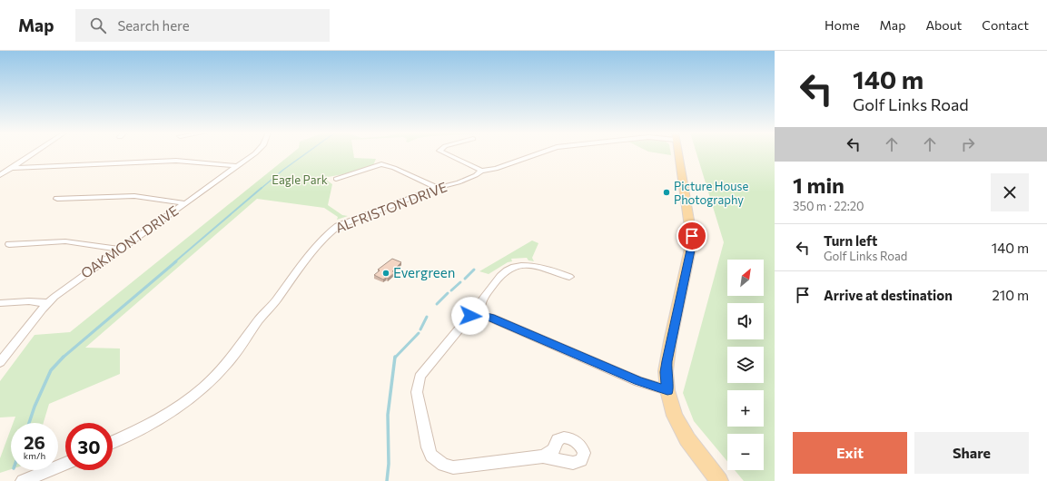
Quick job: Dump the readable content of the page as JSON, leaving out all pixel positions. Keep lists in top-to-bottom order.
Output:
{
  "streets": {
    "street": ["ALFRISTON DRIVE", "OAKMONT DRIVE"]
  },
  "parks": ["Eagle Park"],
  "places": ["Picture House Photography", "Evergreen"],
  "north": "top right",
  "page": {
    "header": "Map",
    "search": "Search here",
    "nav": [
      "Home",
      "Map",
      "About",
      "Contact"
    ],
    "turn": ["140 m", "Golf Links Road"],
    "heading": ["1 min", "350 m · 22:20"],
    "list": [
      {
        "name": "Turn left",
        "note": "Golf Links Road",
        "value": "140 m"
      },
      {
        "name": "Arrive at destination",
        "value": "210 m"
      }
    ],
    "map_buttons": ["+", "−"],
    "speed": "26 km/h",
    "limit": "30",
    "buttons": ["Exit", "Share"]
  }
}
